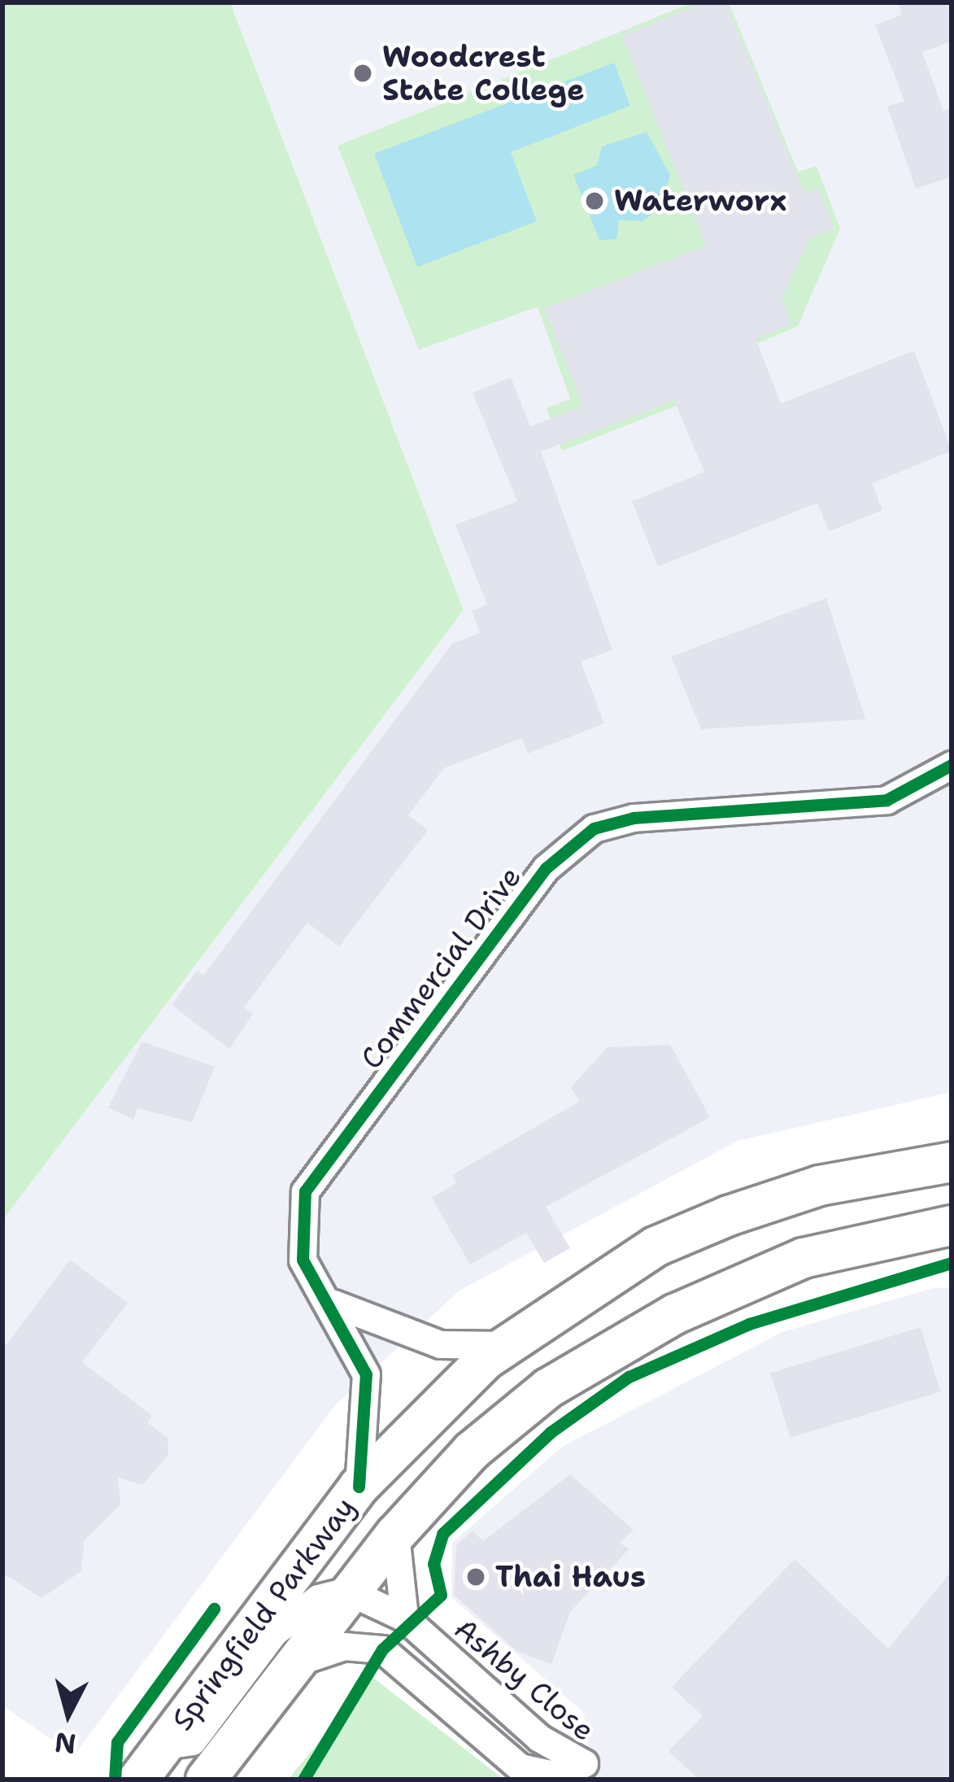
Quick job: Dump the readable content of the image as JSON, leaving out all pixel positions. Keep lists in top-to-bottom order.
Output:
{
  "streets": {
    "main road": ["Springfield Parkway"],
    "street": ["Commercial Drive", "Ashby Close"]
  },
  "crossings": [
    ["Commercial Drive", "Springfield Parkway"],
    ["Springfield Parkway", "Ashby Close"]
  ],
  "places": ["Woodcrest State College", "Waterworx", "Thai Haus"],
  "north": "bottom"
}
